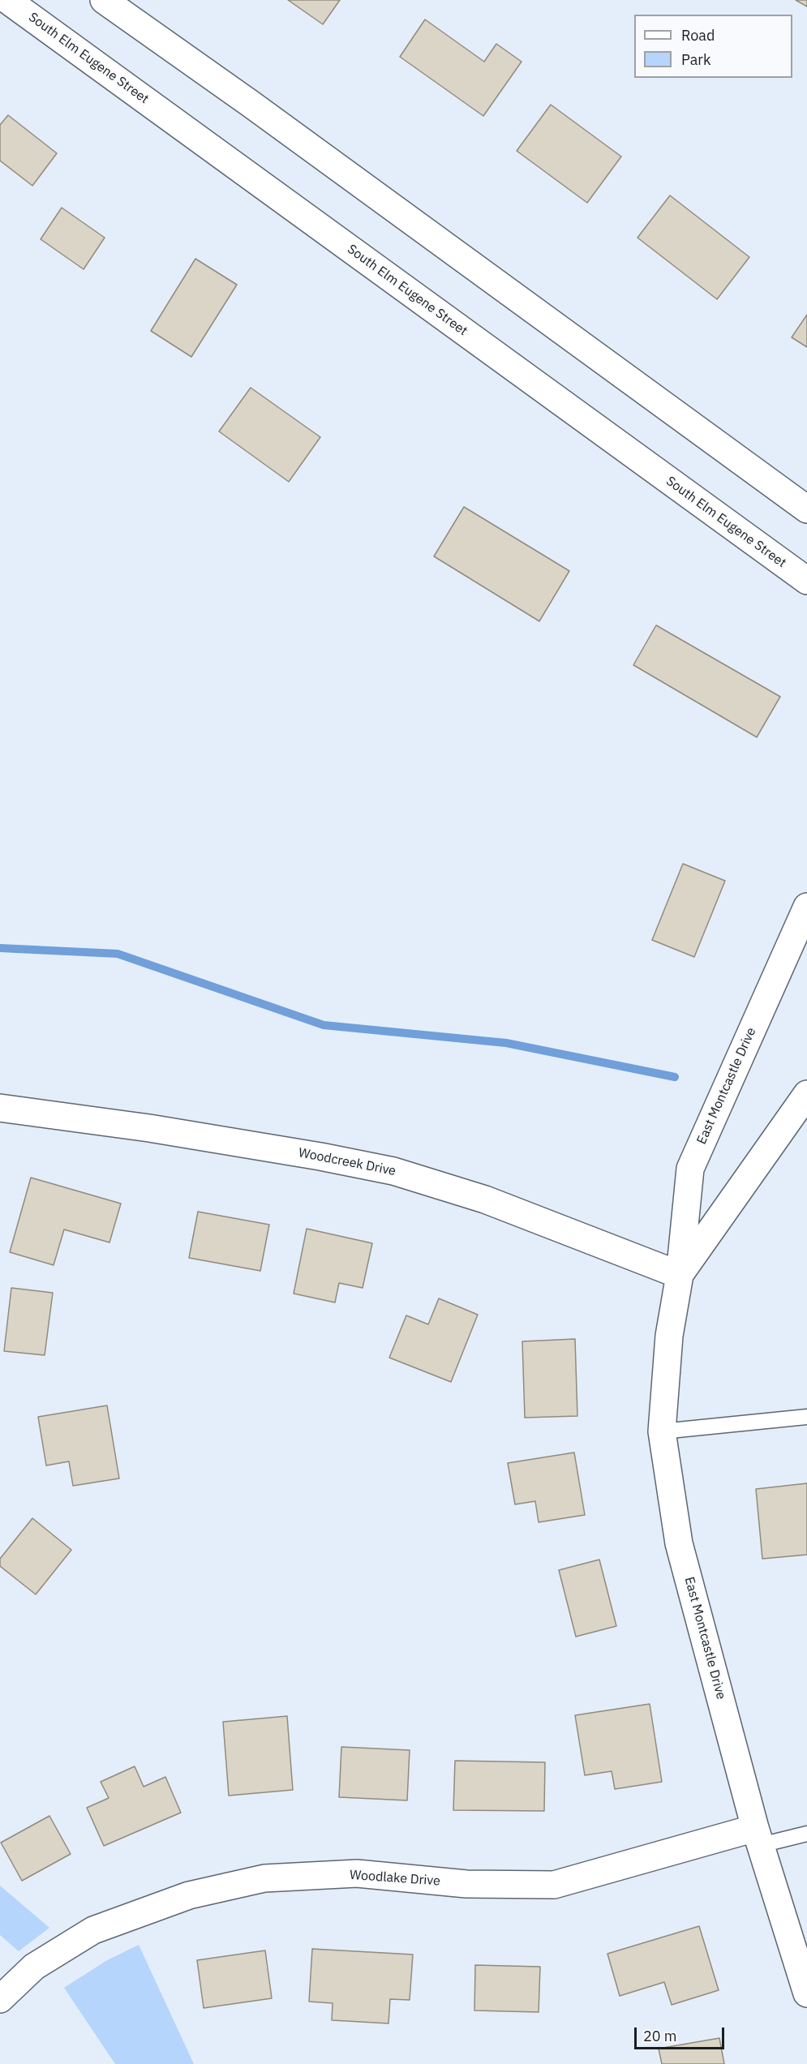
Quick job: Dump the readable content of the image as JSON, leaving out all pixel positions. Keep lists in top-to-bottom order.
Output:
{
  "streets": {
    "street": [
      "South Elm Eugene Street",
      "East Montcastle Drive",
      "Woodcreek Drive",
      "Woodlake Drive"
    ]
  },
  "crossings": [
    ["East Montcastle Drive", "Woodcreek Drive"],
    ["East Montcastle Drive", "Woodlake Drive"]
  ],
  "legend": ["Road", "Park"],
  "scale_bar": "20 m"
}
